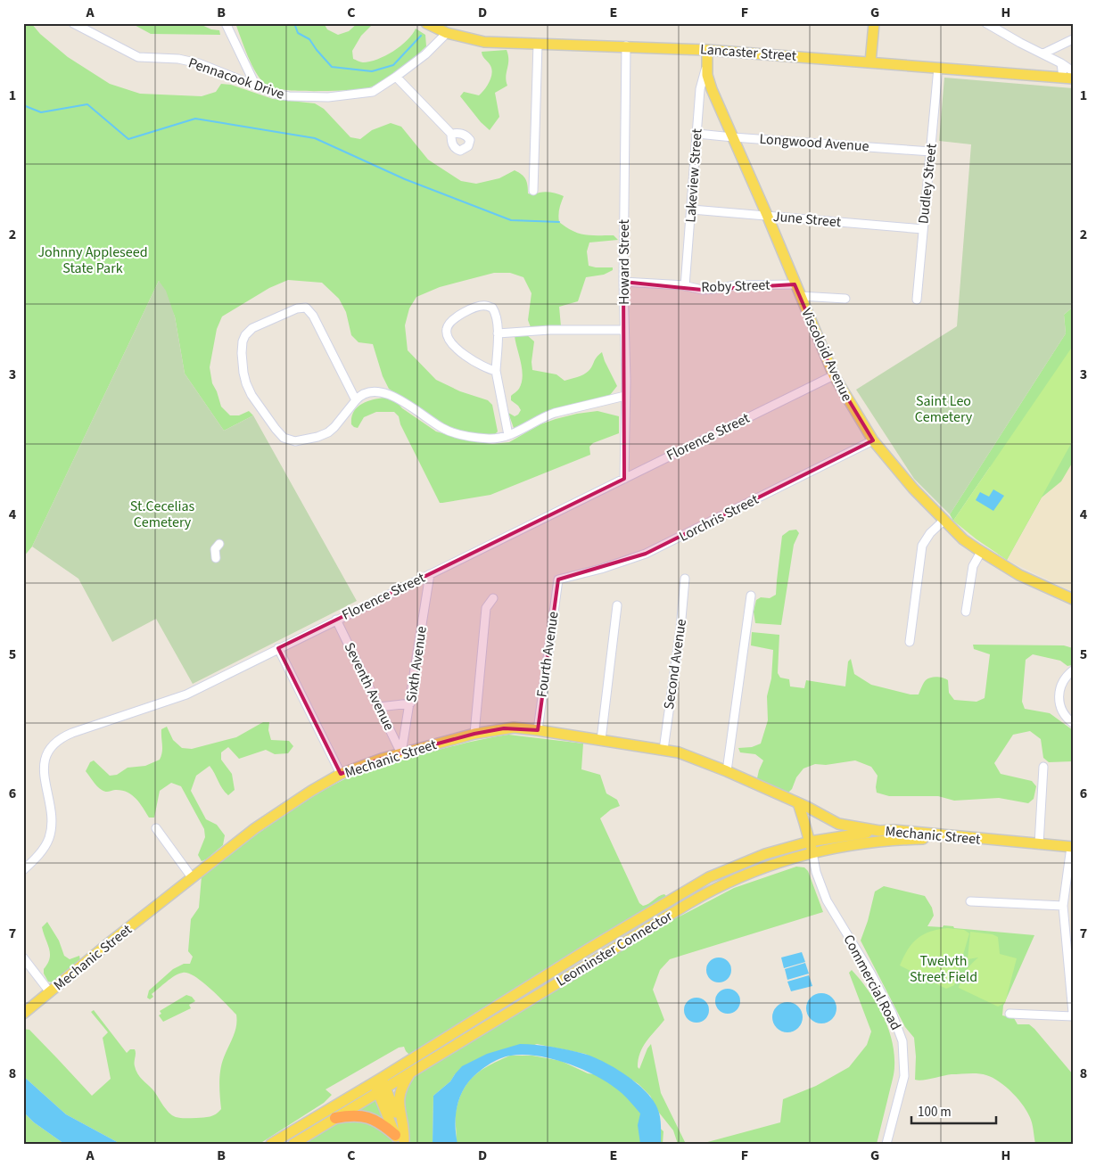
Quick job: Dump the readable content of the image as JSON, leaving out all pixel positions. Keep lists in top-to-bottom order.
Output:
{
  "streets": {
    "main road": [
      "Lancaster Street",
      "Viscoloid Avenue",
      "Mechanic Street",
      "Leominster Connector"
    ],
    "street": [
      "Pennacook Drive",
      "Longwood Avenue",
      "Lakeview Street",
      "Dudley Street",
      "June Street",
      "Howard Street",
      "Roby Street",
      "Florence Street",
      "Lorchris Street",
      "Fourth Avenue",
      "Sixth Avenue",
      "Second Avenue",
      "Seventh Avenue",
      "Commercial Road"
    ]
  },
  "crossings": [
    ["Lancaster Street", "Pennacook Drive"],
    ["Lancaster Street", "Dudley Street"],
    ["Lancaster Street", "Howard Street"],
    ["Lancaster Street", "Viscoloid Avenue"],
    ["Longwood Avenue", "Lakeview Street"],
    ["Longwood Avenue", "Dudley Street"],
    ["Longwood Avenue", "Viscoloid Avenue"],
    ["Lakeview Street", "June Street"],
    ["Lakeview Street", "Roby Street"],
    ["Lakeview Street", "Viscoloid Avenue"],
    ["Dudley Street", "June Street"],
    ["June Street", "Viscoloid Avenue"],
    ["Howard Street", "Roby Street"],
    ["Howard Street", "Florence Street"],
    ["Roby Street", "Viscoloid Avenue"],
    ["Viscoloid Avenue", "Florence Street"],
    ["Viscoloid Avenue", "Lorchris Street"],
    ["Florence Street", "Sixth Avenue"],
    ["Florence Street", "Seventh Avenue"],
    ["Lorchris Street", "Fourth Avenue"],
    ["Fourth Avenue", "Mechanic Street"],
    ["Sixth Avenue", "Seventh Avenue"],
    ["Sixth Avenue", "Mechanic Street"],
    ["Second Avenue", "Mechanic Street"],
    ["Seventh Avenue", "Mechanic Street"],
    ["Mechanic Street", "Leominster Connector"],
    ["Leominster Connector", "Commercial Road"]
  ],
  "parks": [
    "Johnny Appleseed State Park",
    "Saint Leo Cemetery",
    "St.Cecelias Cemetery",
    "Twelvth Street Field"
  ],
  "scale_bar": "100 m",
  "grid": {
    "columns": [
      "A",
      "B",
      "C",
      "D",
      "E",
      "F",
      "G",
      "H"
    ],
    "rows": [
      "1",
      "2",
      "3",
      "4",
      "5",
      "6",
      "7",
      "8"
    ]
  }
}
